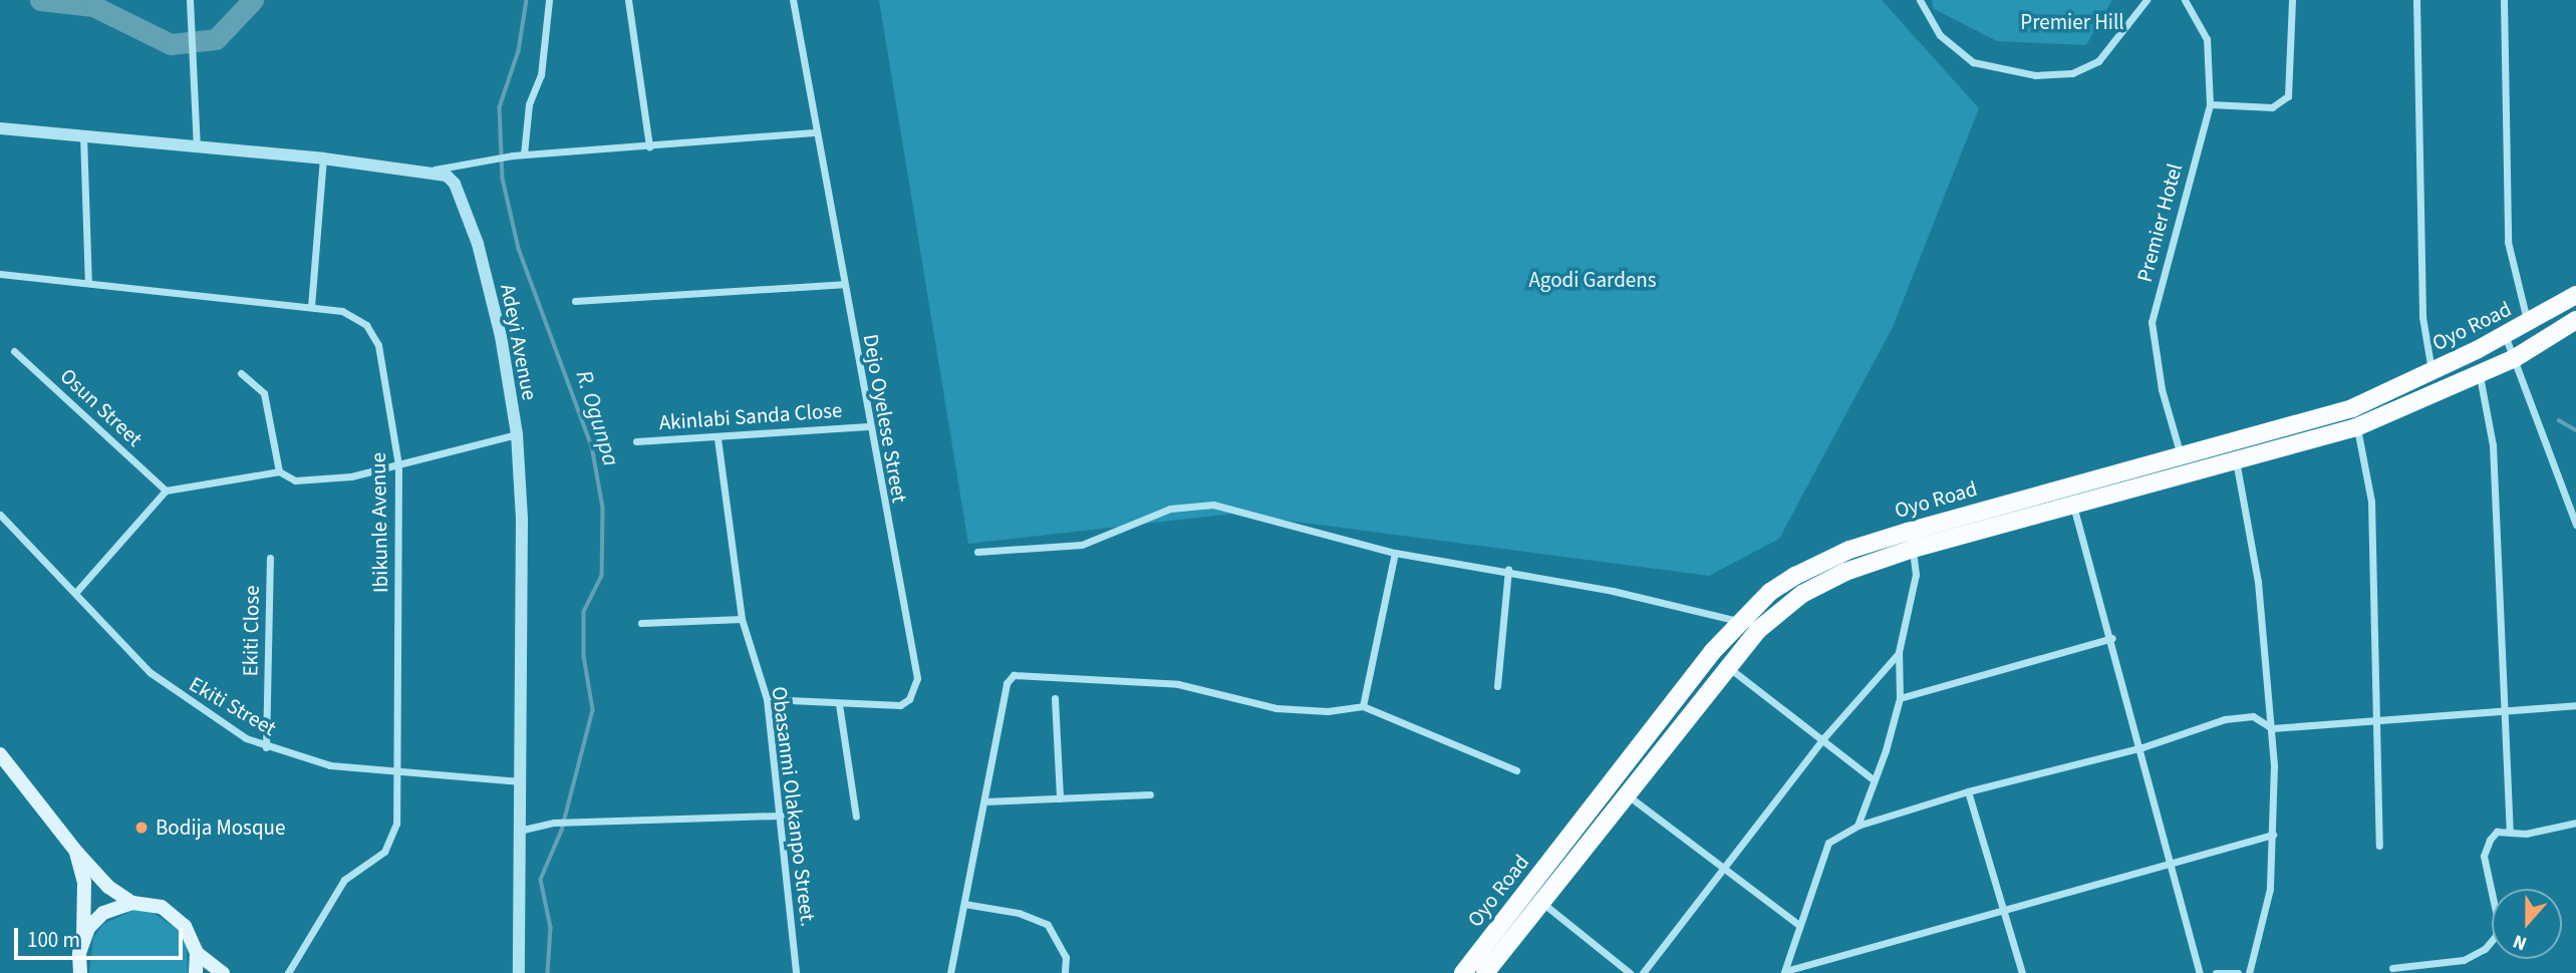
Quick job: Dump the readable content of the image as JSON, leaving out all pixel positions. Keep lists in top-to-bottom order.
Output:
{
  "streets": {
    "main road": ["Oyo Road"],
    "street": [
      "Premier Hotel",
      "Adeyi Avenue",
      "Osun Street",
      "Akinlabi Sanda Close",
      "Dejo Oyelese Street",
      "Ibikunle Avenue",
      "Ekiti Close",
      "Ekiti Street",
      "Obasanmi Olakanpo Street."
    ]
  },
  "crossings": [
    ["Premier Hotel", "Oyo Road"],
    ["Adeyi Avenue", "Ekiti Street"],
    ["Akinlabi Sanda Close", "Dejo Oyelese Street"],
    ["Akinlabi Sanda Close", "Obasanmi Olakanpo Street."],
    ["Dejo Oyelese Street", "Obasanmi Olakanpo Street."],
    ["Ibikunle Avenue", "Ekiti Street"],
    ["Ekiti Close", "Ekiti Street"]
  ],
  "water": ["R. Ogunpa"],
  "parks": ["Premier Hill", "Agodi Gardens"],
  "places": ["Bodija Mosque"],
  "scale_bar": "100 m",
  "north": "bottom"
}
